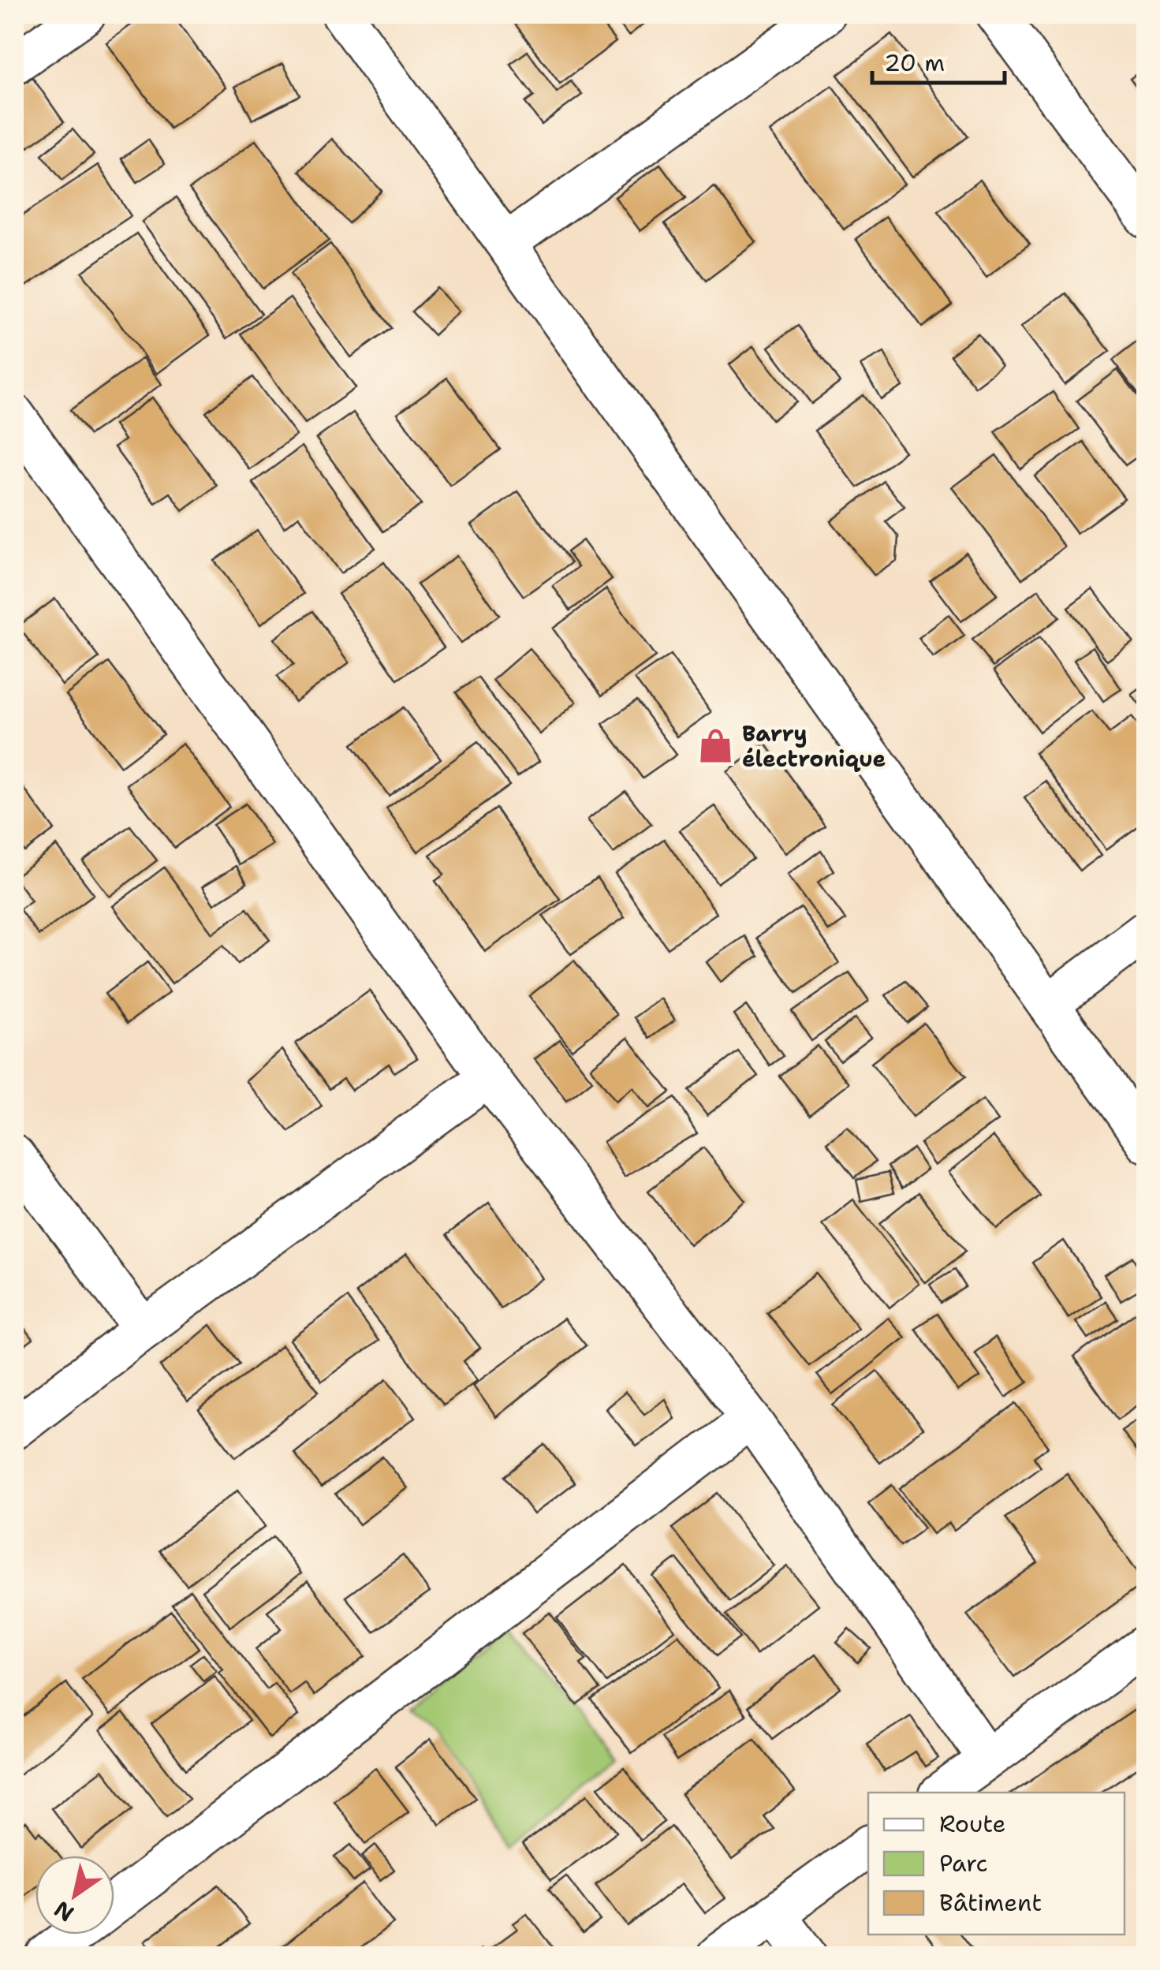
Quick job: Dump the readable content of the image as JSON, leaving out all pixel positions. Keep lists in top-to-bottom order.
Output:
{
  "places": {
    "shop": ["Barry électronique"]
  },
  "legend": ["Route", "Parc", "Bâtiment"],
  "scale_bar": "20 m",
  "north": "bottom left"
}
